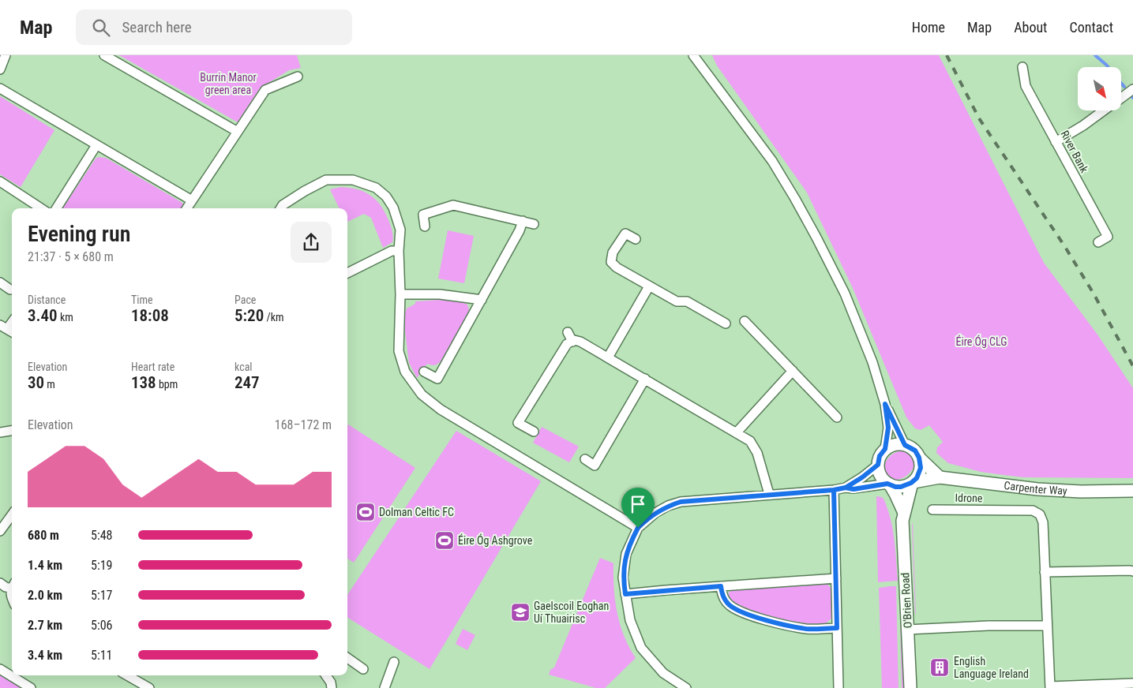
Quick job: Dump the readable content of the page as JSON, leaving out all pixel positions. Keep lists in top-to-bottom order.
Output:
{
  "streets": {
    "street": [
      "River Bank",
      "Carpenter Way",
      "Idrone",
      "O'Brien Road"
    ]
  },
  "crossings": [
    ["Carpenter Way", "O'Brien Road"]
  ],
  "parks": ["Burrin Manor green area", "Éire Óg CLG"],
  "places": {
    "sports": ["Dolman Celtic FC", "Éire Óg Ashgrove"],
    "school or university": ["Gaelscoil Eoghan Uí Thuairisc"],
    "building": ["English Language Ireland"]
  },
  "north": "bottom right",
  "page": {
    "header": "Map",
    "search": "Search here",
    "nav": [
      "Home",
      "Map",
      "About",
      "Contact"
    ],
    "heading": ["Evening run", "21:37 · 5 × 680 m"],
    "stats": [
      ["Distance", "3.40 km"],
      ["Time", "18:08"],
      ["Pace", "5:20 /km"],
      ["Elevation", "30 m"],
      ["Heart rate", "138 bpm"],
      ["kcal", "247"]
    ],
    "chart": ["Elevation", "168–172 m"],
    "list": [
      {
        "name": "680 m",
        "note": "5:48"
      },
      {
        "name": "1.4 km",
        "note": "5:19"
      },
      {
        "name": "2.0 km",
        "note": "5:17"
      },
      {
        "name": "2.7 km",
        "note": "5:06"
      },
      {
        "name": "3.4 km",
        "note": "5:11"
      }
    ]
  }
}
